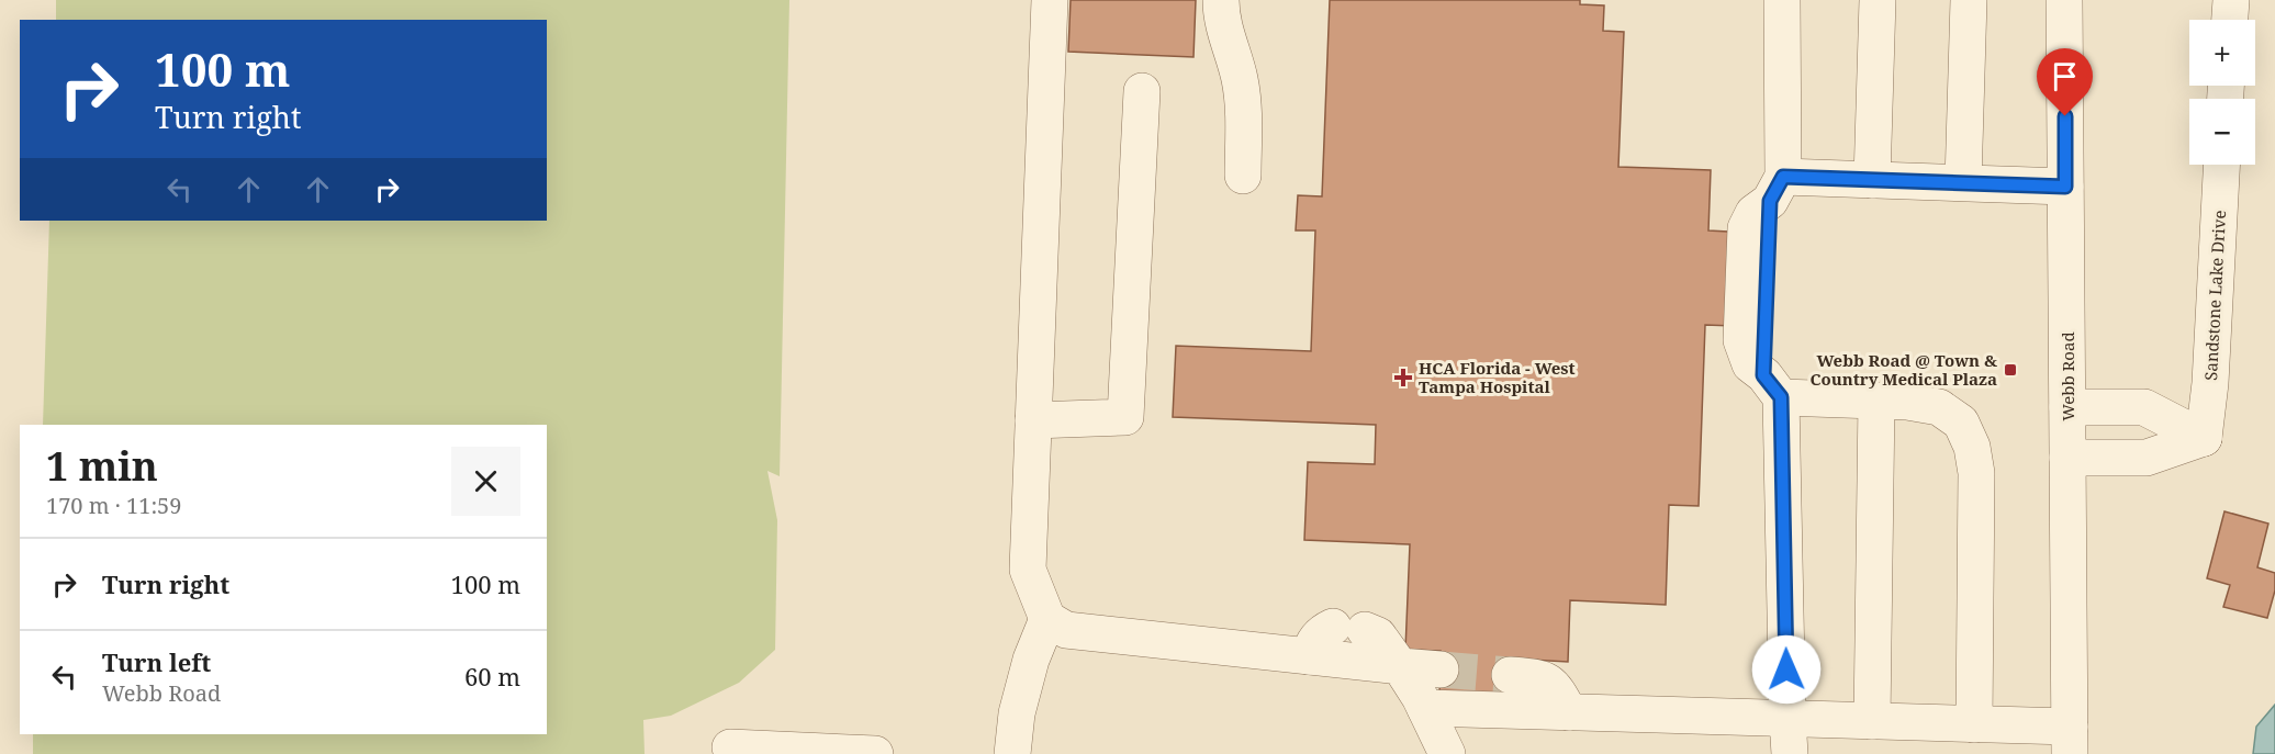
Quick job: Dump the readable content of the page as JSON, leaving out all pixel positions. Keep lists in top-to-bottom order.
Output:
{
  "streets": {
    "street": ["Sandstone Lake Drive", "Webb Road"]
  },
  "places": {
    "transit": ["Webb Road @ Town & Country Medical Plaza"],
    "health": ["HCA Florida - West Tampa Hospital"]
  },
  "page": {
    "map_buttons": ["+", "−"],
    "turn": ["100 m", "Turn right"],
    "heading": ["1 min", "170 m · 11:59"],
    "list": [
      {
        "name": "Turn right",
        "value": "100 m"
      },
      {
        "name": "Turn left",
        "note": "Webb Road",
        "value": "60 m"
      }
    ]
  }
}
